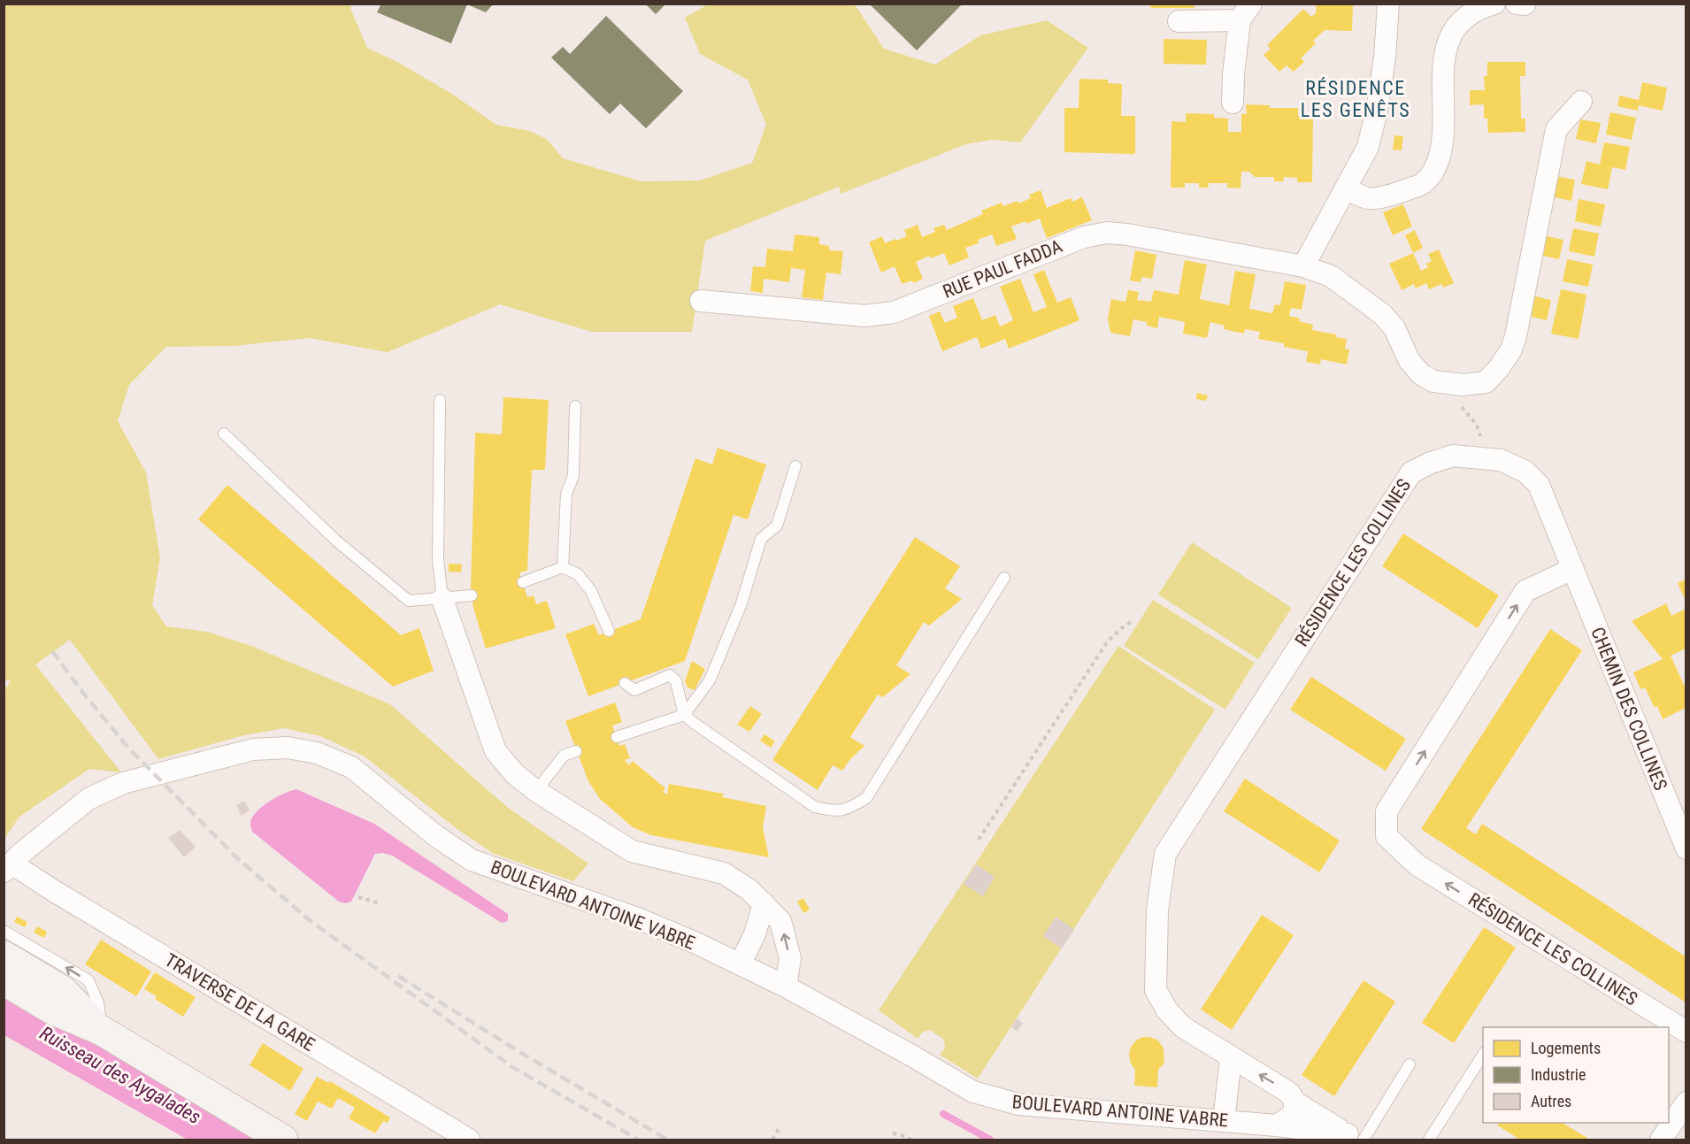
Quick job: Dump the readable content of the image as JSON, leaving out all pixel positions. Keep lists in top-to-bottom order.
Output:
{
  "streets": {
    "street": [
      "RUE PAUL FADDA",
      "RÉSIDENCE LES COLLINES",
      "CHEMIN DES COLLINES",
      "BOULEVARD ANTOINE VABRE",
      "TRAVERSE DE LA GARE"
    ]
  },
  "crossings": [
    ["RÉSIDENCE LES COLLINES", "CHEMIN DES COLLINES"],
    ["RÉSIDENCE LES COLLINES", "BOULEVARD ANTOINE VABRE"],
    ["BOULEVARD ANTOINE VABRE", "TRAVERSE DE LA GARE"]
  ],
  "districts": ["RÉSIDENCE LES GENÊTS"],
  "water": ["Ruisseau des Aygalades"],
  "legend": ["Logements", "Industrie", "Autres"]
}
